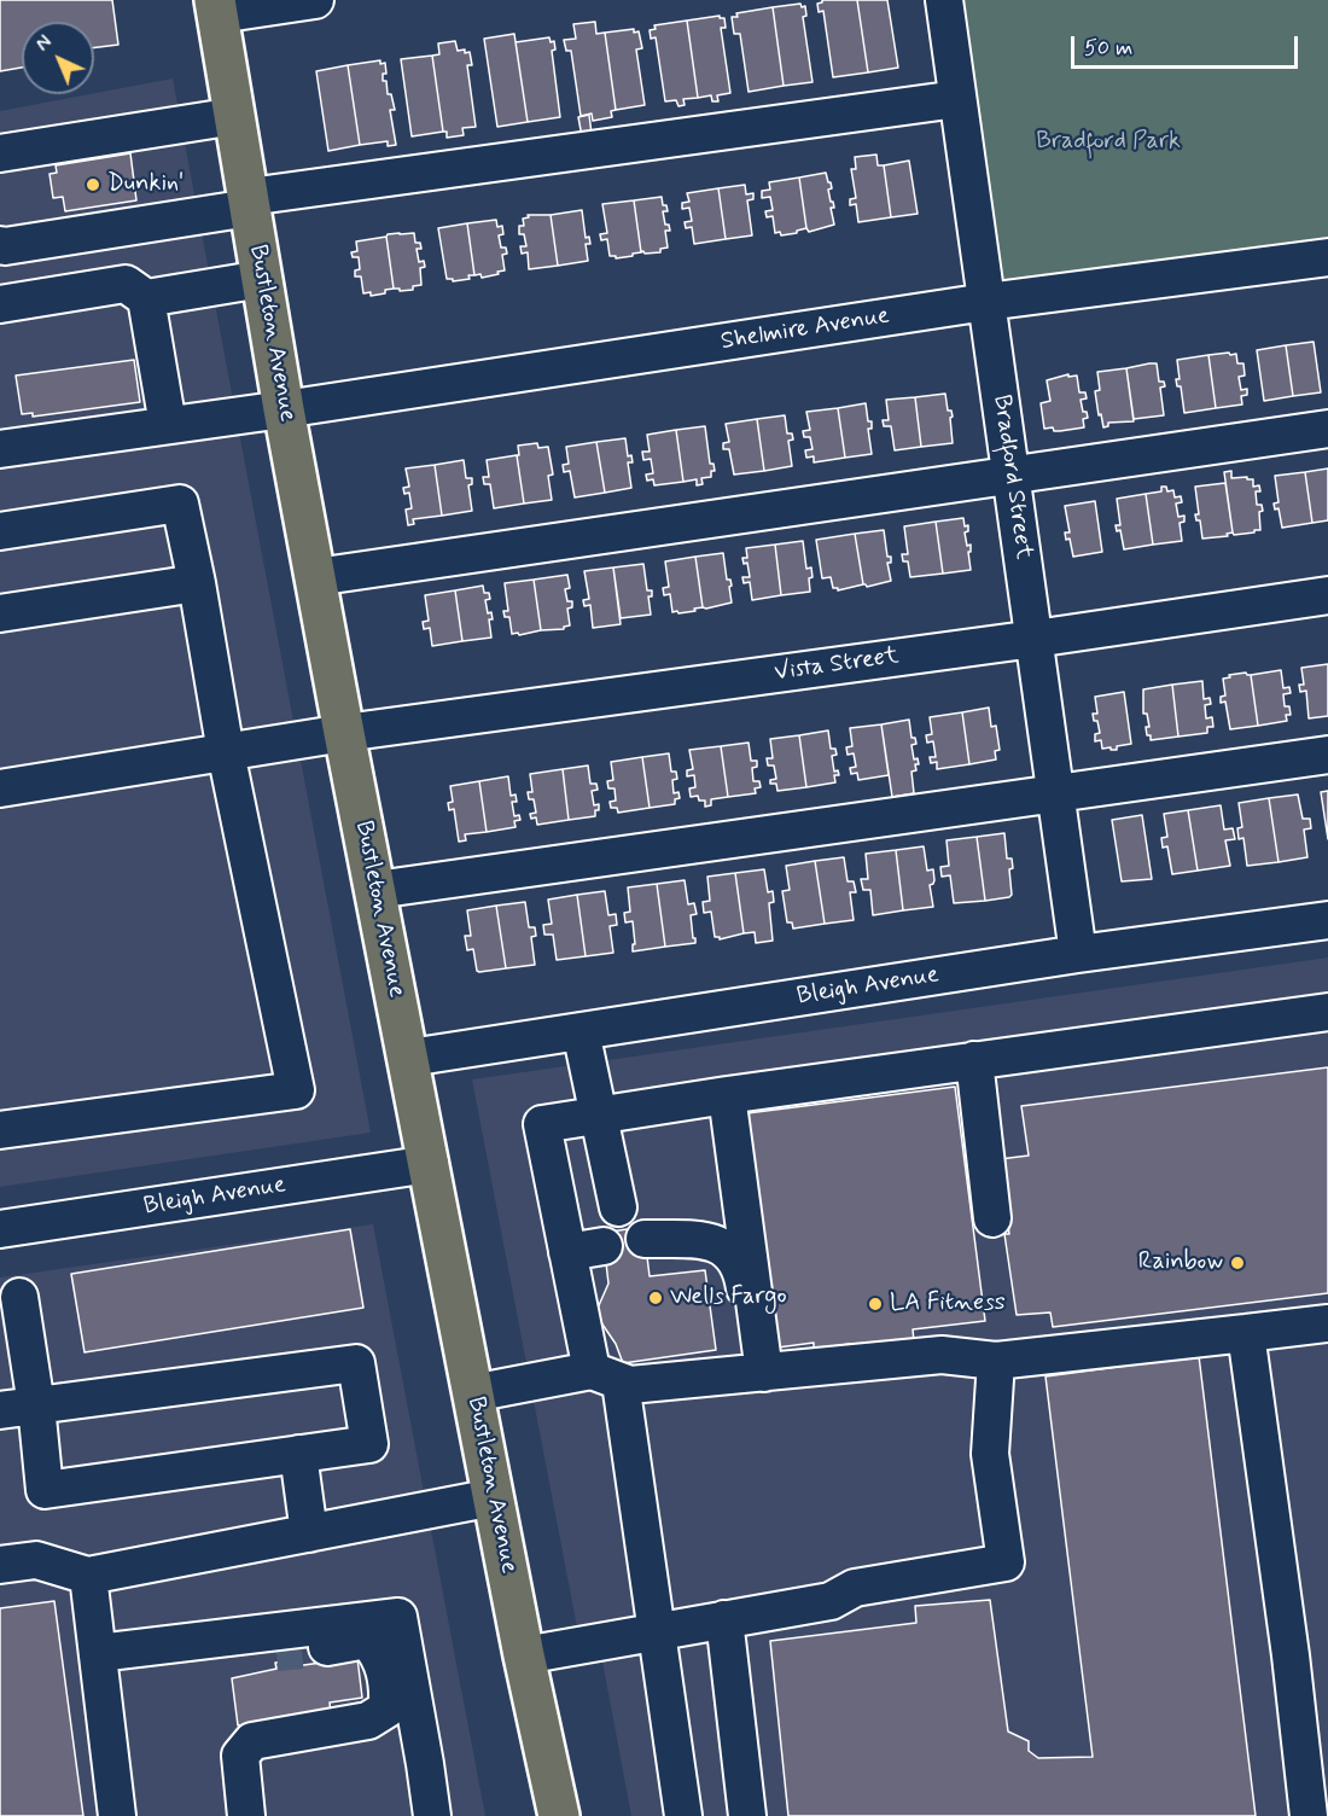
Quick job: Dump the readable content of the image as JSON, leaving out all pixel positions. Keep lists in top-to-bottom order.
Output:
{
  "streets": {
    "main road": ["Bustleton Avenue"],
    "street": [
      "Shelmire Avenue",
      "Bradford Street",
      "Vista Street",
      "Bleigh Avenue"
    ]
  },
  "crossings": [
    ["Shelmire Avenue", "Bustleton Avenue"],
    ["Shelmire Avenue", "Bradford Street"],
    ["Bustleton Avenue", "Vista Street"],
    ["Bustleton Avenue", "Bleigh Avenue"],
    ["Bradford Street", "Vista Street"],
    ["Bradford Street", "Bleigh Avenue"]
  ],
  "parks": ["Bradford Park"],
  "places": [
    "Dunkin'",
    "Rainbow",
    "Wells Fargo",
    "LA Fitness"
  ],
  "scale_bar": "50 m",
  "north": "top left"
}
